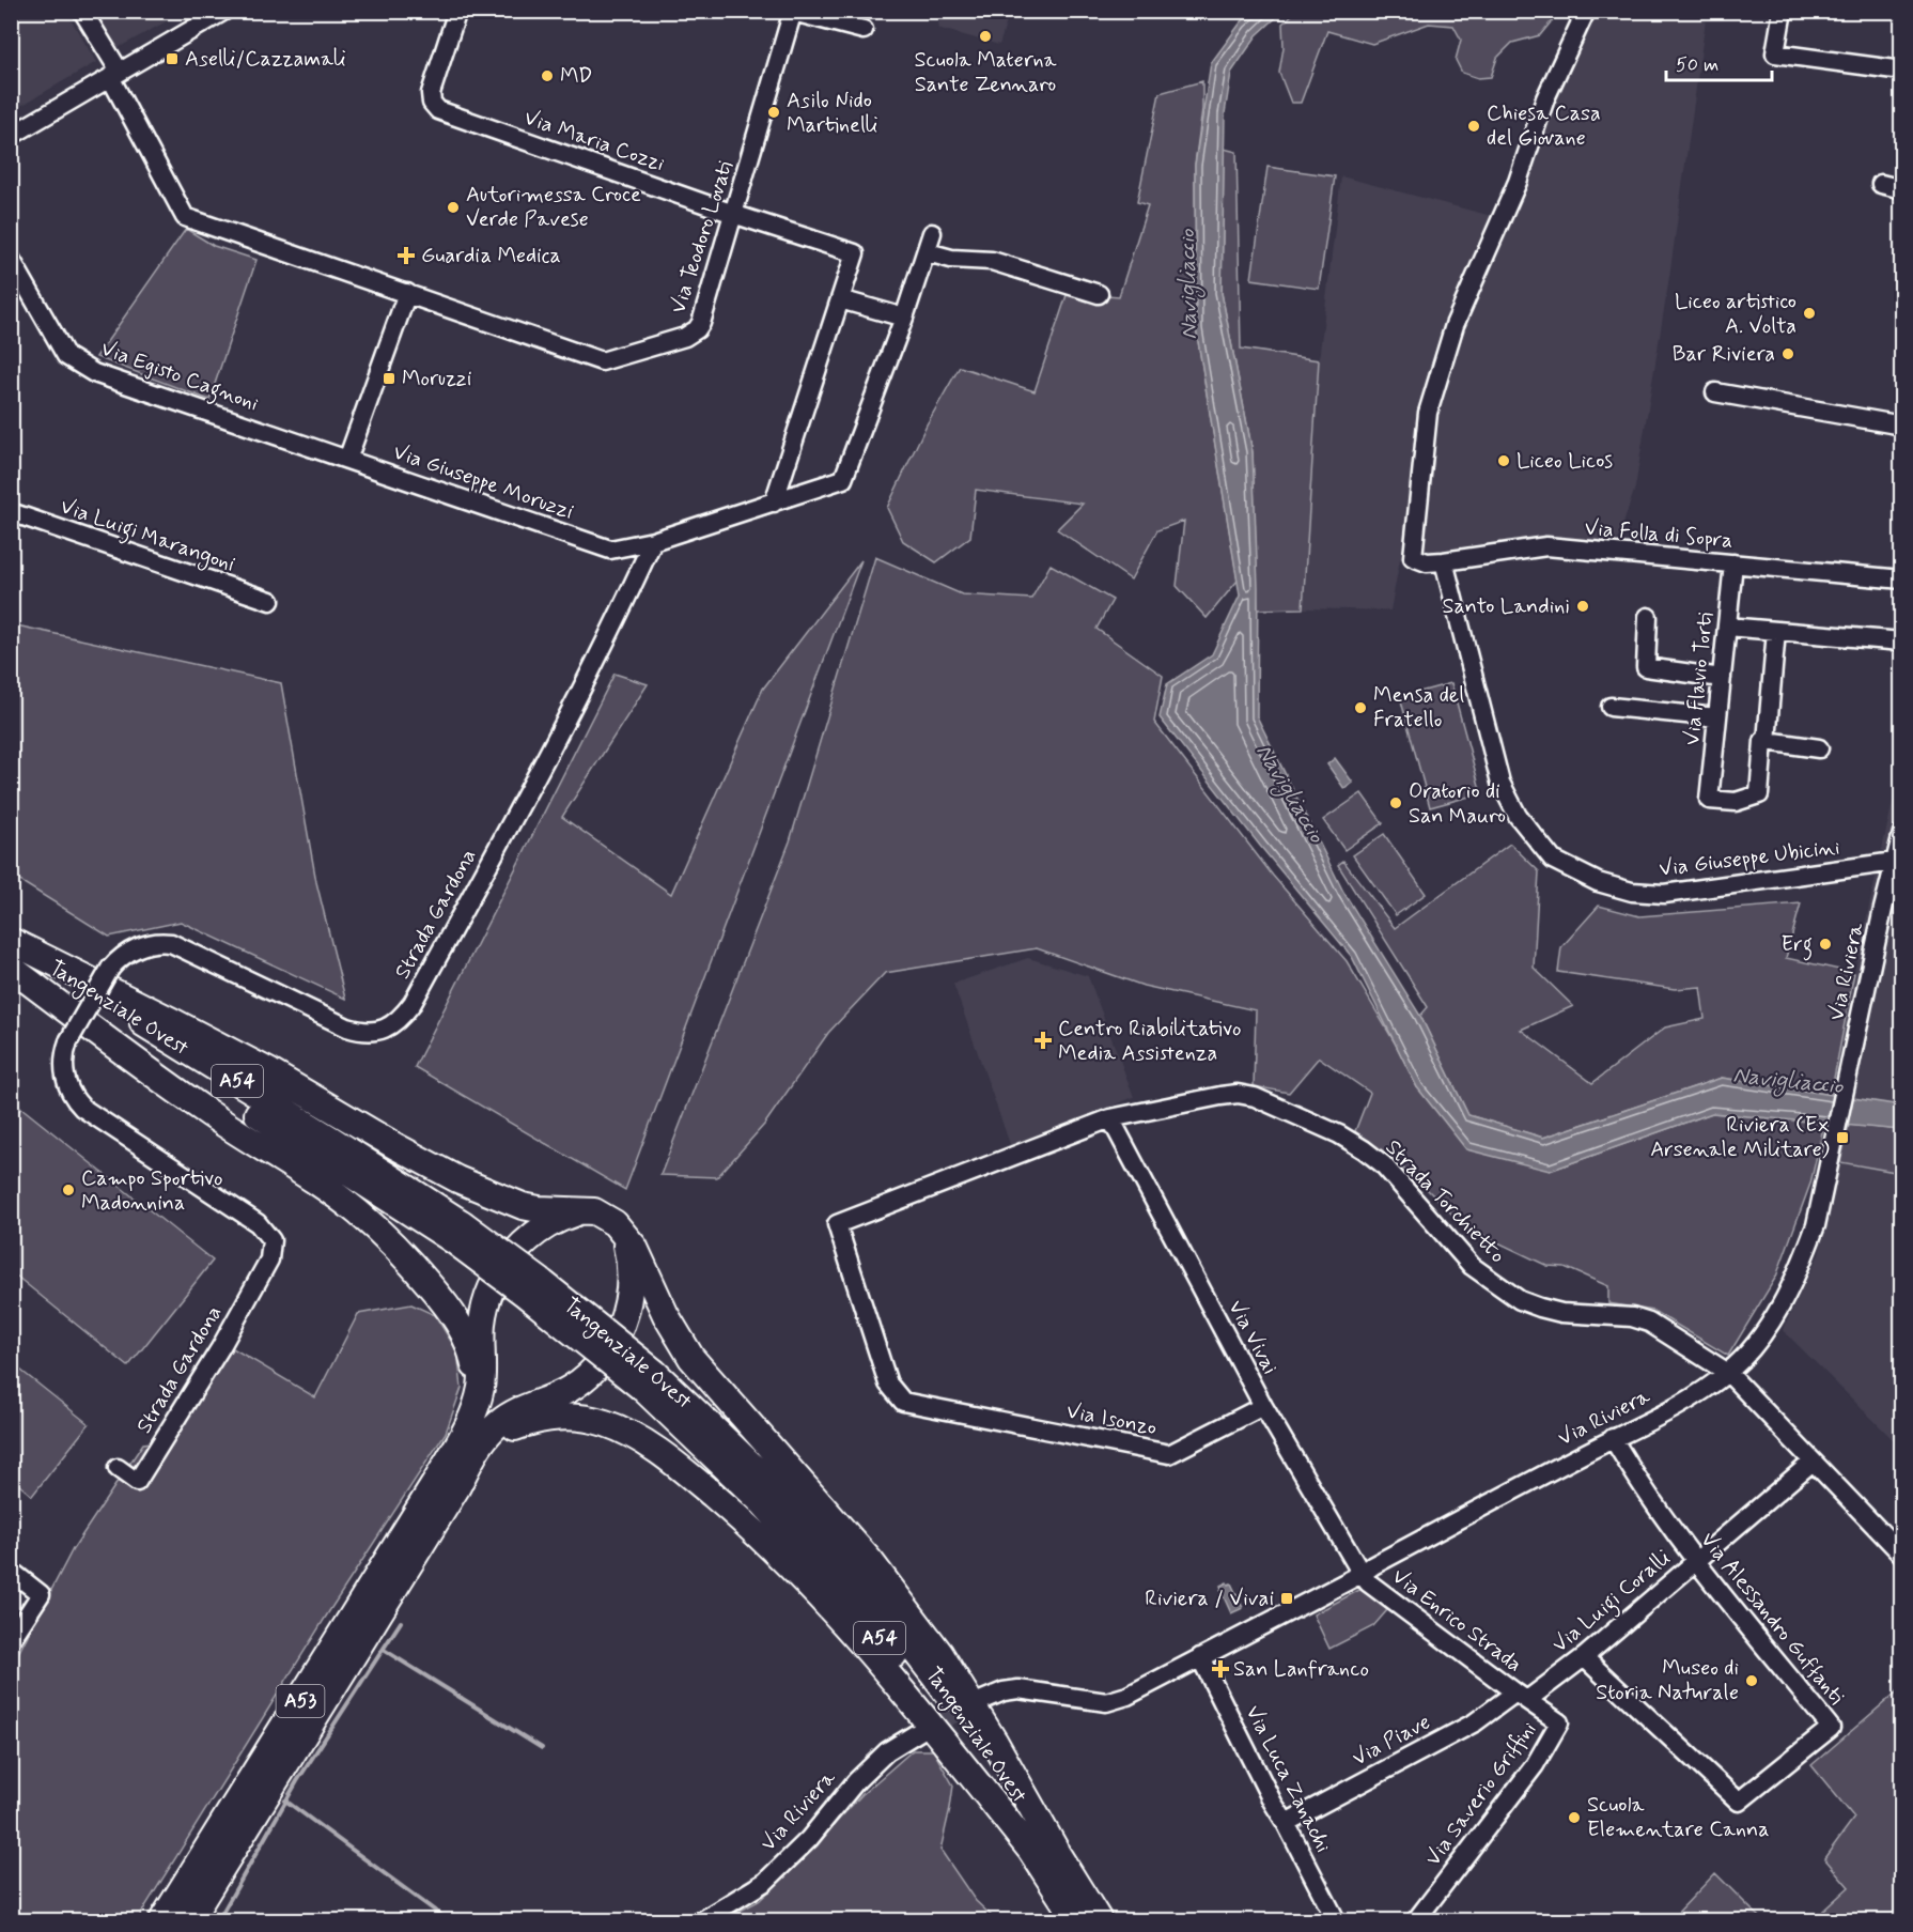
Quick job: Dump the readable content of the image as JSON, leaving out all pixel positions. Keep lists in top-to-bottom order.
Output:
{
  "streets": {
    "highway": ["Tangenziale Ovest", "A54", "A53"],
    "street": [
      "Via Maria Cozzi",
      "Via Teodoro Lovati",
      "Via Egisto Cagnoni",
      "Via Giuseppe Moruzzi",
      "Via Folla di Sopra",
      "Via Luigi Marangoni",
      "Via Flavio Torti",
      "Via Giuseppe Ubicini",
      "Strada Gardona",
      "Via Riviera",
      "Strada Torchietto",
      "Via Vivai",
      "Via Isonzo",
      "Via Luigi Coralli",
      "Via Alessandro Guffanti",
      "Via Enrico Strada",
      "Via Piave",
      "Via Luca Zanachi",
      "Via Saverio Griffini"
    ]
  },
  "crossings": [
    ["Via Maria Cozzi", "Via Teodoro Lovati"],
    ["Via Egisto Cagnoni", "Via Giuseppe Moruzzi"],
    ["Via Giuseppe Moruzzi", "Strada Gardona"],
    ["Via Folla di Sopra", "Via Flavio Torti"],
    ["Via Folla di Sopra", "Via Giuseppe Ubicini"],
    ["Via Giuseppe Ubicini", "Via Riviera"],
    ["Via Riviera", "Strada Torchietto"],
    ["Via Riviera", "Via Vivai"],
    ["Via Riviera", "Via Alessandro Guffanti"],
    ["Via Riviera", "Via Enrico Strada"],
    ["Via Riviera", "Via Luca Zanachi"],
    ["Strada Torchietto", "Via Vivai"],
    ["Strada Torchietto", "Via Isonzo"],
    ["Strada Torchietto", "Via Luigi Coralli"],
    ["Via Vivai", "Via Isonzo"],
    ["Via Vivai", "Via Enrico Strada"],
    ["Via Luigi Coralli", "Via Alessandro Guffanti"],
    ["Via Luigi Coralli", "Via Enrico Strada"],
    ["Via Luigi Coralli", "Via Piave"],
    ["Via Luigi Coralli", "Via Saverio Griffini"],
    ["Via Enrico Strada", "Via Piave"],
    ["Via Enrico Strada", "Via Saverio Griffini"],
    ["Via Piave", "Via Luca Zanachi"],
    ["Via Piave", "Via Saverio Griffini"]
  ],
  "water": ["Navigliaccio"],
  "places": {
    "other": [
      "Scuola Materna Sante Zennaro",
      "MD",
      "Asilo Nido Martinelli",
      "Chiesa Casa del Giovane",
      "Autorimessa Croce Verde Pavese",
      "Liceo artistico A. Volta",
      "Bar Riviera",
      "Liceo Licos",
      "Santo Landini",
      "Mensa del Fratello",
      "Oratorio di San Mauro",
      "Erg",
      "Campo Sportivo Madonnina",
      "Museo di Storia Naturale",
      "Scuola Elementare Canna"
    ],
    "transit": [
      "Aselli/Cazzamali",
      "Moruzzi",
      "Riviera (Ex Arsenale Militare)",
      "Riviera / Vivai"
    ],
    "health": ["Guardia Medica", "Centro Riabilitativo Media Assistenza", "San Lanfranco"]
  },
  "scale_bar": "50 m"
}
